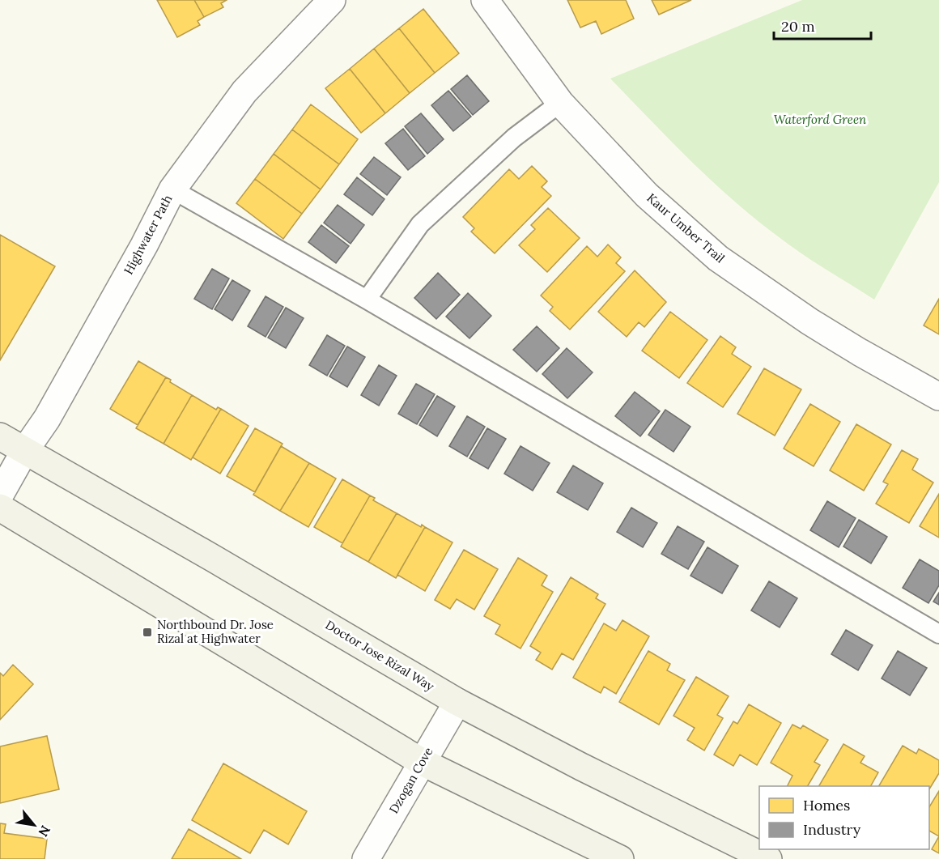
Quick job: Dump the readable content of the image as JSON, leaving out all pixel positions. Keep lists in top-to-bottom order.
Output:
{
  "streets": {
    "street": [
      "Kaur Umber Trail",
      "Highwater Path",
      "Doctor Jose Rizal Way",
      "Dzogan Cove"
    ]
  },
  "crossings": [
    ["Highwater Path", "Doctor Jose Rizal Way"],
    ["Doctor Jose Rizal Way", "Dzogan Cove"]
  ],
  "parks": ["Waterford Green"],
  "places": {
    "transit": ["Northbound Dr. Jose Rizal at Highwater"]
  },
  "legend": ["Homes", "Industry"],
  "scale_bar": "20 m",
  "north": "bottom right"
}
